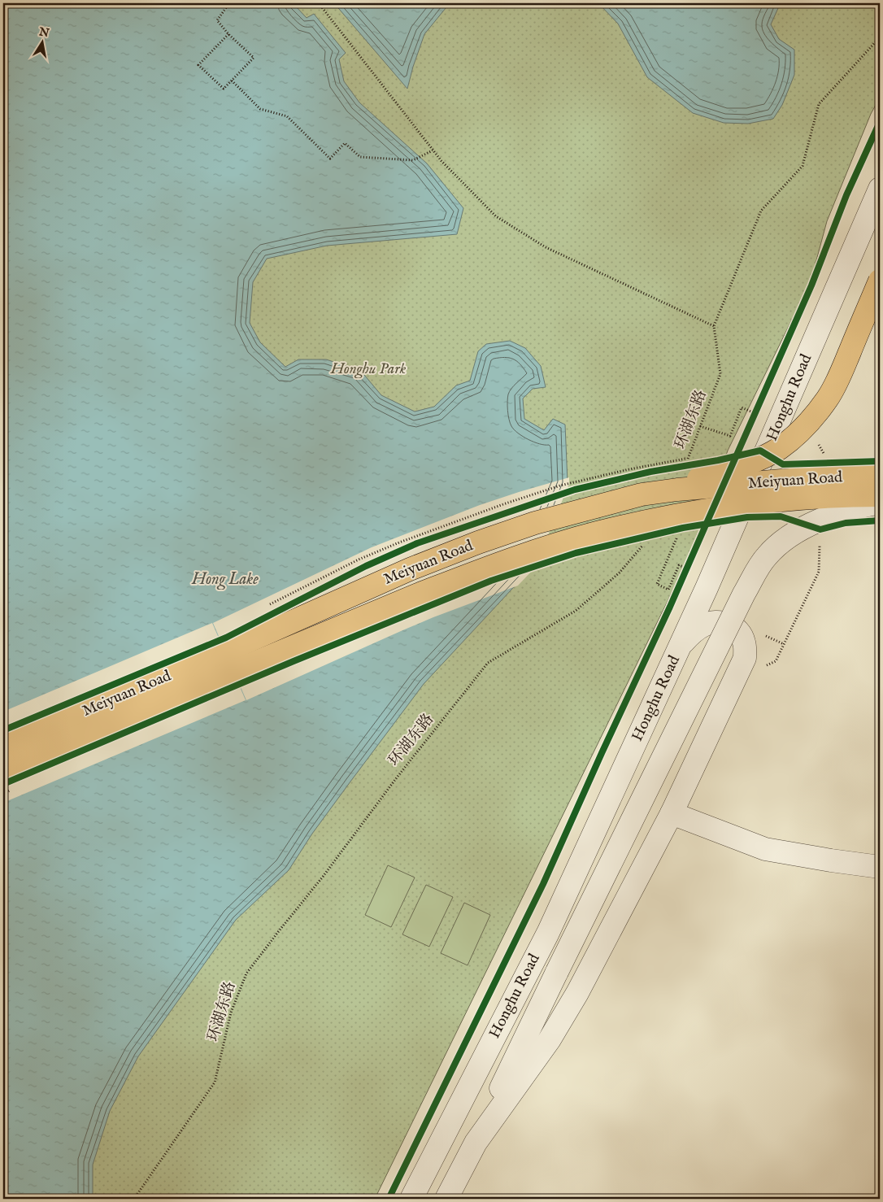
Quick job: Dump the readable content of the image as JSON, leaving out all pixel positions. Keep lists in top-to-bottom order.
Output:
{
  "streets": {
    "main road": ["Meiyuan Road"],
    "street": ["Honghu Road"],
    "path": ["环湖东路"]
  },
  "water": ["Hong Lake"],
  "parks": ["Honghu Park"],
  "north": "top"
}
